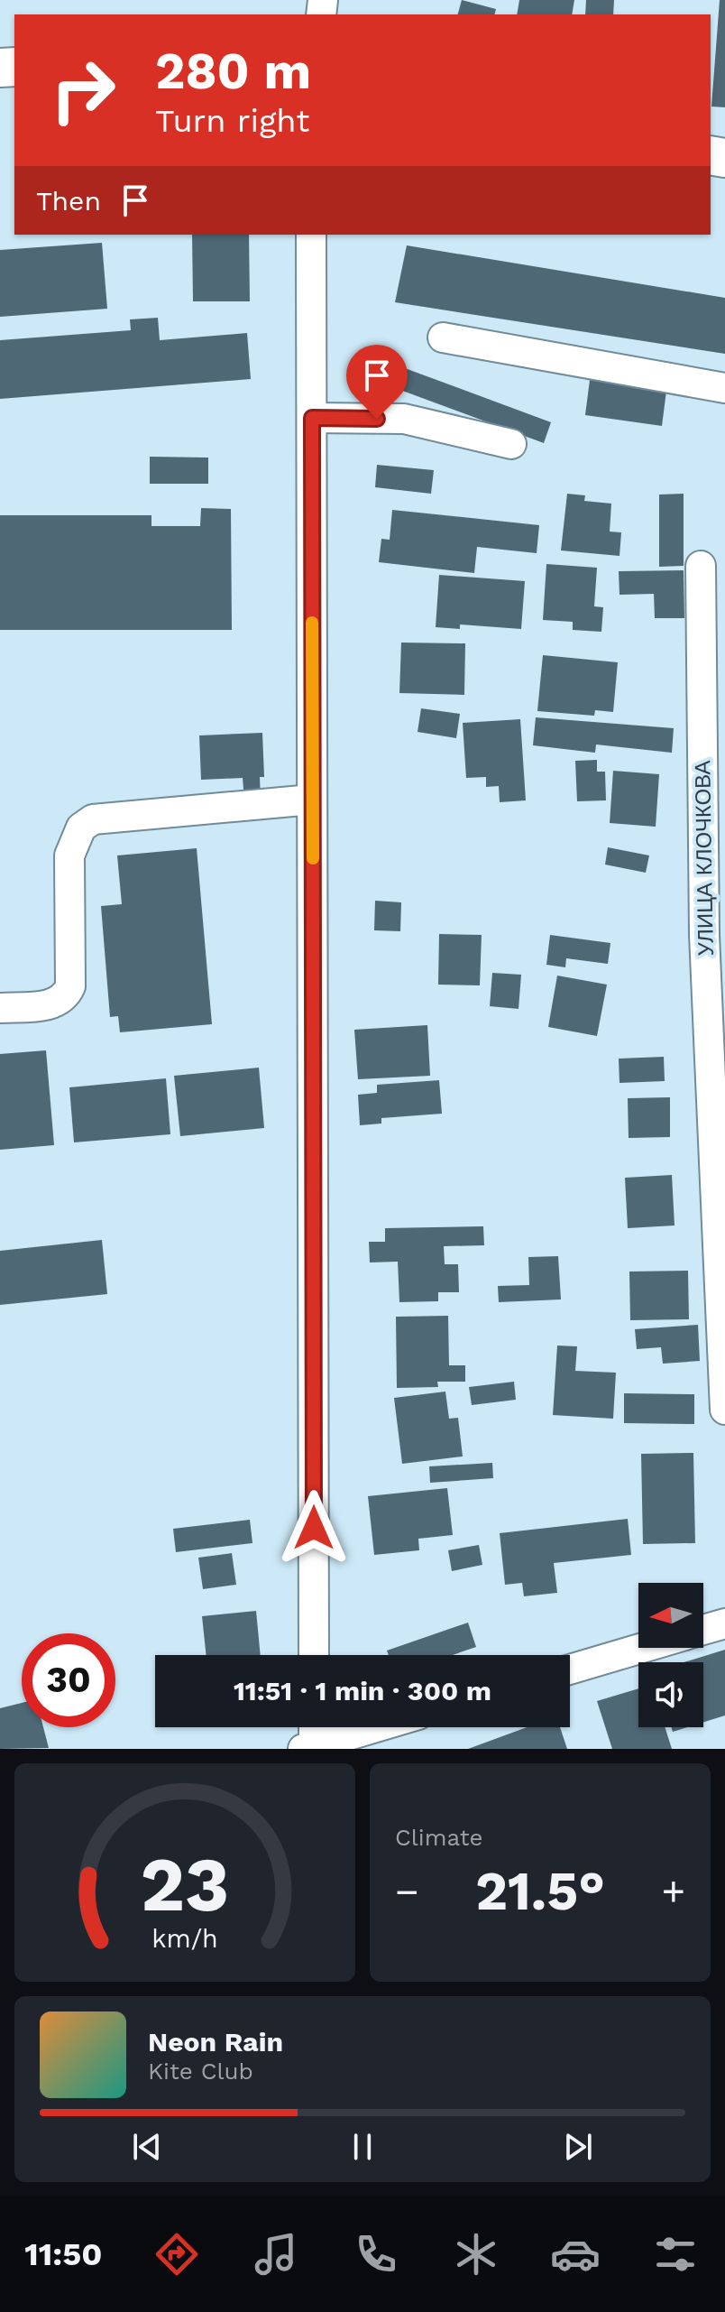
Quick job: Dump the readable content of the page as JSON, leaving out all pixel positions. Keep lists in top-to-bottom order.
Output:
{
  "streets": {
    "street": ["УЛИЦА КЛОЧКОВА"]
  },
  "north": "left",
  "page": {
    "turn": ["280 m", "Turn right"],
    "then": "Then",
    "limit": "30",
    "trip": "11:51 · 1 min · 300 m",
    "tile": "Climate",
    "heat": ["−", "21.5°", "+"],
    "song": ["Neon Rain", "Kite Club"],
    "tabs": "11:50",
    "gauge": ["23", "km/h"]
  }
}
